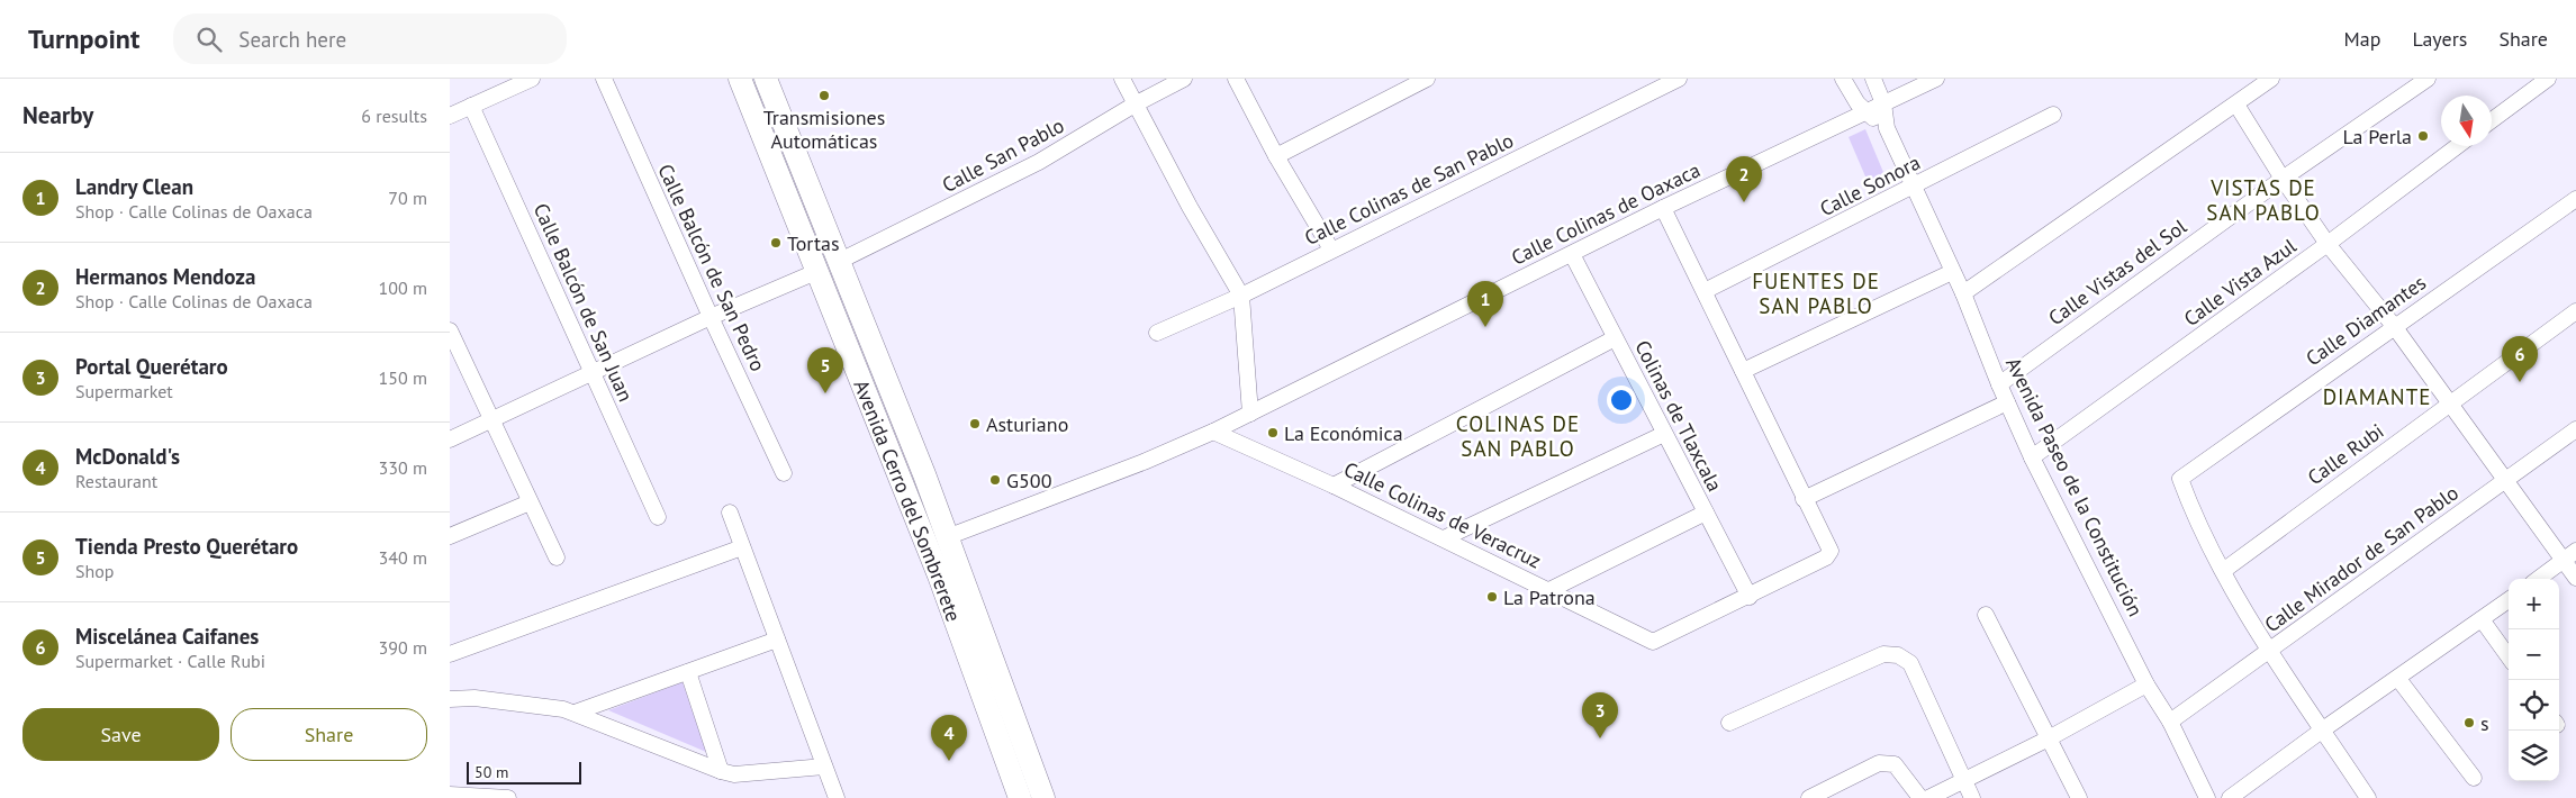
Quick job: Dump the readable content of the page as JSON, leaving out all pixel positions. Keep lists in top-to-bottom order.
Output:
{
  "streets": {
    "main road": ["Avenida Cerro del Sombrerete"],
    "street": [
      "Calle San Pablo",
      "Calle Sonora",
      "Calle Colinas de San Pablo",
      "Calle Colinas de Oaxaca",
      "Calle Balcón de San Pedro",
      "Calle Vistas del Sol",
      "Calle Vista Azul",
      "Calle Balcón de San Juan",
      "Calle Diamantes",
      "Colinas de Tlaxcala",
      "Calle Rubi",
      "Avenida Paseo de la Constitución",
      "Calle Colinas de Veracruz",
      "Calle Mirador de San Pablo"
    ]
  },
  "crossings": [
    ["Calle San Pablo", "Calle Balcón de San Pedro"],
    ["Calle San Pablo", "Calle Balcón de San Juan"],
    ["Calle San Pablo", "Avenida Cerro del Sombrerete"],
    ["Calle Sonora", "Avenida Paseo de la Constitución"],
    ["Calle Colinas de Oaxaca", "Colinas de Tlaxcala"],
    ["Calle Colinas de Oaxaca", "Avenida Paseo de la Constitución"],
    ["Calle Colinas de Oaxaca", "Avenida Cerro del Sombrerete"],
    ["Calle Colinas de Oaxaca", "Calle Colinas de Veracruz"],
    ["Calle Vistas del Sol", "Avenida Paseo de la Constitución"],
    ["Calle Vista Azul", "Avenida Paseo de la Constitución"],
    ["Calle Diamantes", "Calle Rubi"],
    ["Colinas de Tlaxcala", "Calle Colinas de Veracruz"],
    ["Avenida Paseo de la Constitución", "Calle Mirador de San Pablo"]
  ],
  "districts": [
    "VISTAS DE SAN PABLO",
    "FUENTES DE SAN PABLO",
    "DIAMANTE",
    "COLINAS DE SAN PABLO"
  ],
  "places": [
    "Transmisiones Automáticas",
    "La Perla",
    "Tortas",
    "Asturiano",
    "La Económica",
    "G500",
    "La Patrona",
    "s"
  ],
  "scale_bar": "50 m",
  "north": "bottom",
  "page": {
    "header": "Turnpoint",
    "search": "Search here",
    "nav": ["Map", "Layers", "Share"],
    "heading": ["Nearby", "6 results"],
    "list": [
      {
        "mark": "1",
        "name": "Landry Clean",
        "note": "Shop · Calle Colinas de Oaxaca",
        "value": "70 m"
      },
      {
        "mark": "2",
        "name": "Hermanos Mendoza",
        "note": "Shop · Calle Colinas de Oaxaca",
        "value": "100 m"
      },
      {
        "mark": "3",
        "name": "Portal Querétaro",
        "note": "Supermarket",
        "value": "150 m"
      },
      {
        "mark": "4",
        "name": "McDonald's",
        "note": "Restaurant",
        "value": "330 m"
      },
      {
        "mark": "5",
        "name": "Tienda Presto Querétaro",
        "note": "Shop",
        "value": "340 m"
      },
      {
        "mark": "6",
        "name": "Miscelánea Caifanes",
        "note": "Supermarket · Calle Rubi",
        "value": "390 m"
      }
    ],
    "pins": [
      "2",
      "1",
      "6",
      "5",
      "3",
      "4"
    ],
    "map_buttons": ["+", "−"],
    "buttons": ["Save", "Share"],
    "scale": "50 m"
  }
}
